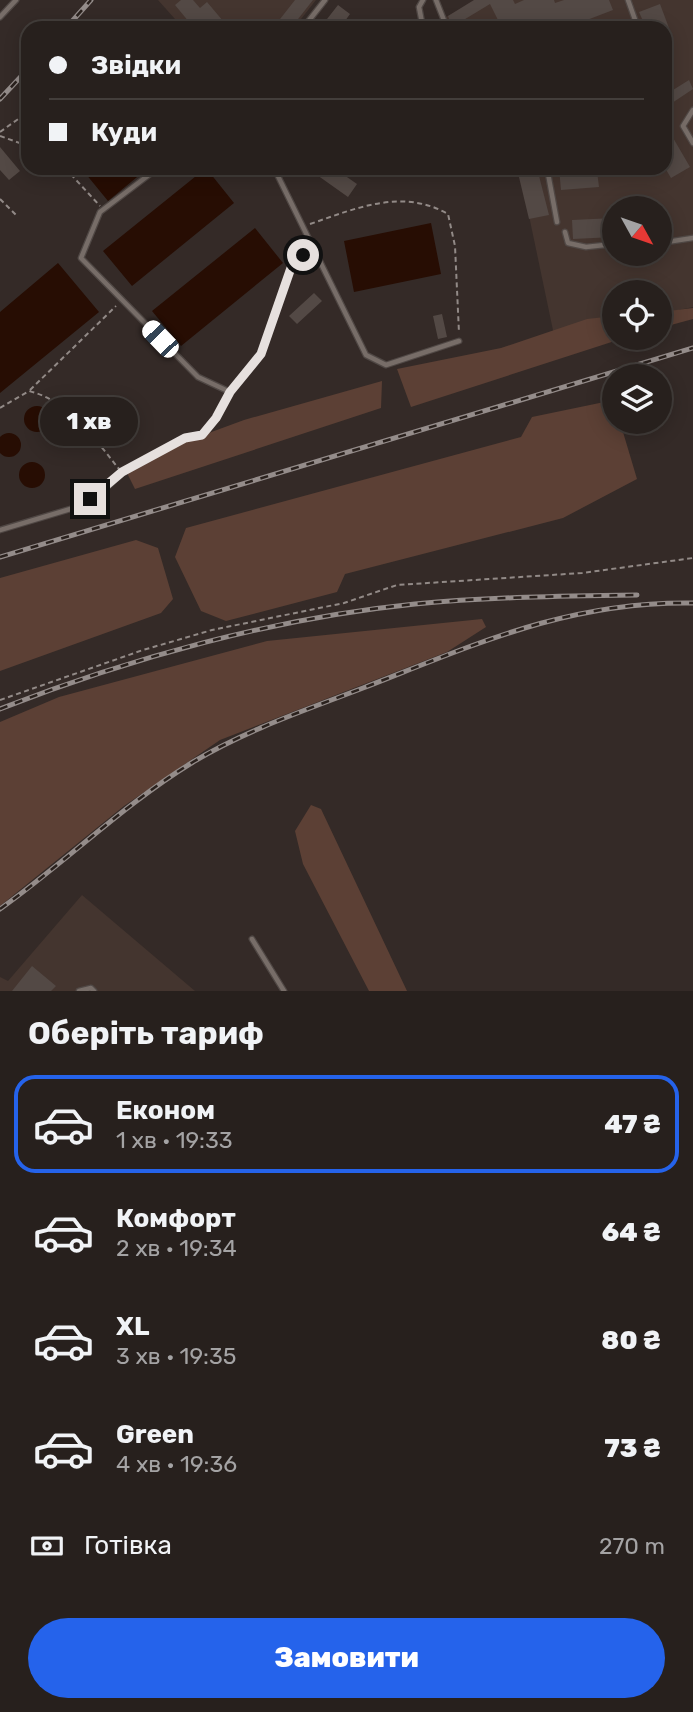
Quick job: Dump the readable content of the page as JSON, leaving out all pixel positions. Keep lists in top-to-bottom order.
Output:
{
  "north": "bottom right",
  "page": {
    "banner": ["Звідки", "Куди"],
    "bubble": "1 хв",
    "heading": "Оберіть тариф",
    "list": [
      {
        "name": "Економ",
        "note": "1 хв · 19:33",
        "value": "47 ₴"
      },
      {
        "name": "Комфорт",
        "note": "2 хв · 19:34",
        "value": "64 ₴"
      },
      {
        "name": "XL",
        "note": "3 хв · 19:35",
        "value": "80 ₴"
      },
      {
        "name": "Green",
        "note": "4 хв · 19:36",
        "value": "73 ₴"
      }
    ],
    "pay": ["Готівка", "270 m"],
    "buttons": "Замовити"
  }
}
